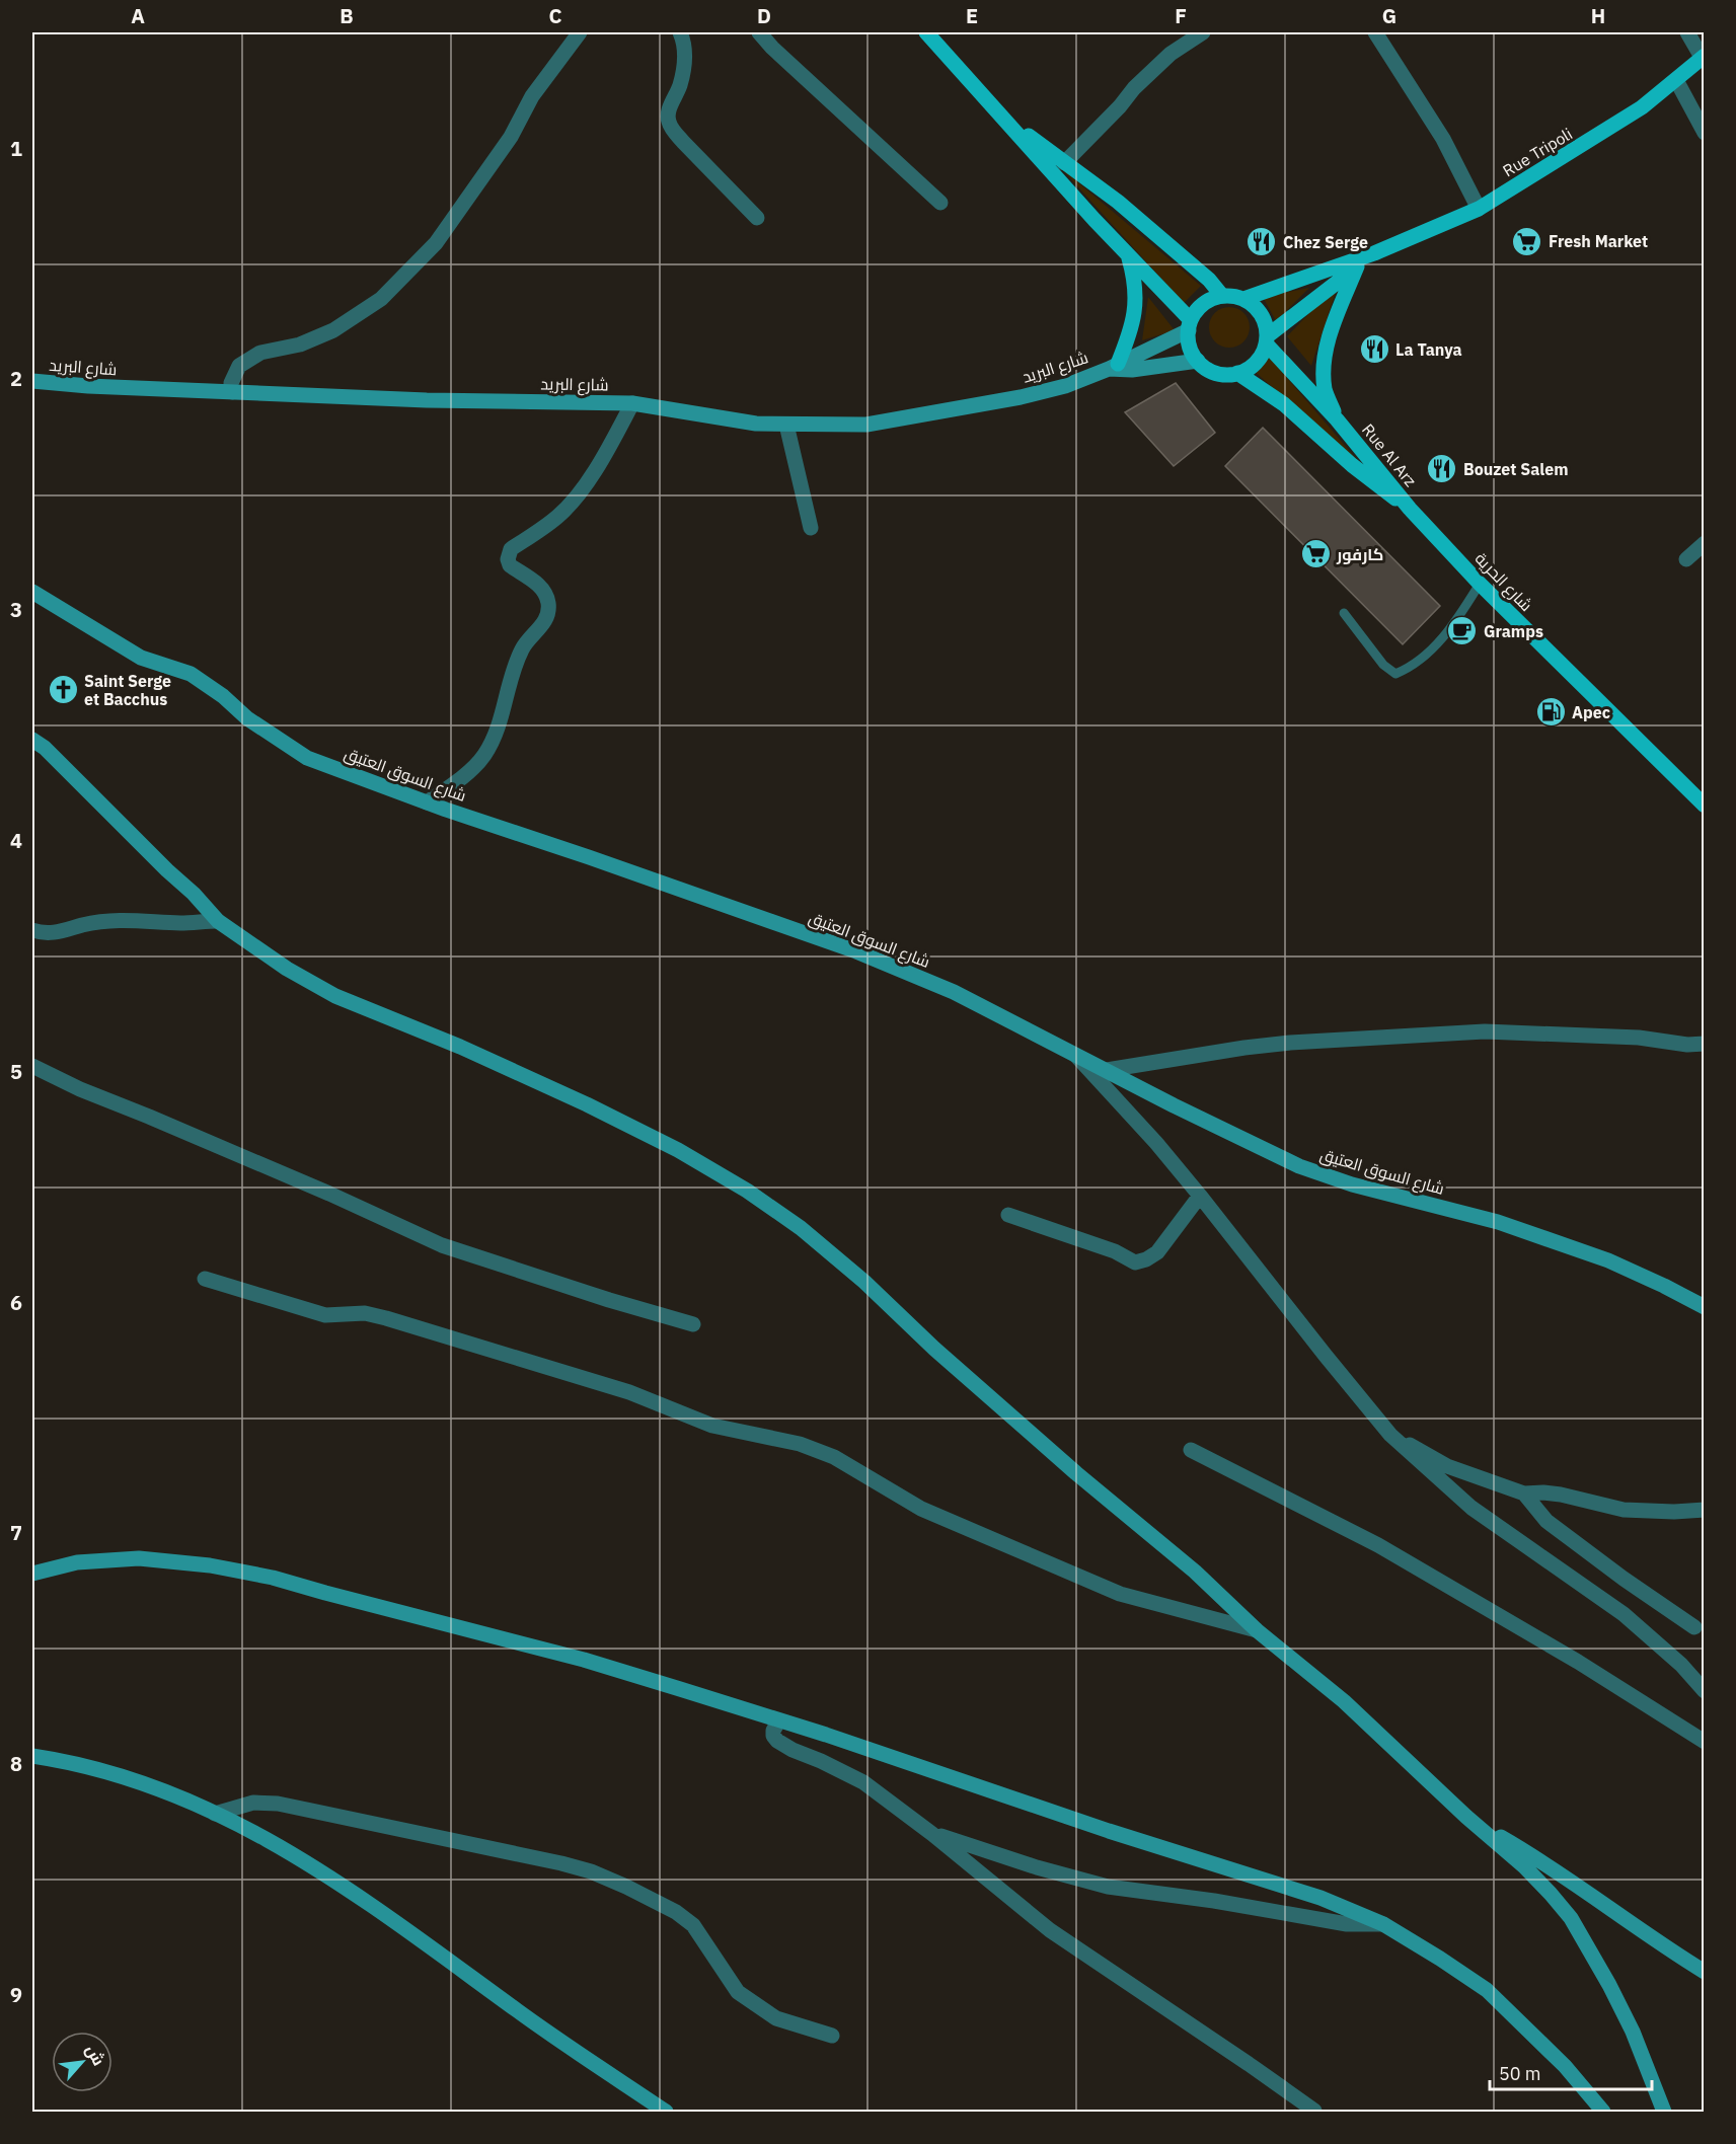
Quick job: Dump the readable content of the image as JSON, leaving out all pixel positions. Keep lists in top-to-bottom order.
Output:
{
  "streets": {
    "main road": ["Rue Tripoli", "Rue Al Arz", "شارع الحرية"],
    "street": ["شارع البريد", "شارع السوق العتيق"]
  },
  "crossings": [
    ["Rue Tripoli", "شارع البريد"],
    ["Rue Tripoli", "Rue Al Arz"],
    ["شارع البريد", "Rue Al Arz"],
    ["Rue Al Arz", "شارع الحرية"]
  ],
  "places": {
    "supermarket": ["Fresh Market", "كارفور"],
    "restaurant": ["Chez Serge", "La Tanya", "Bouzet Salem"],
    "cafe": ["Gramps"],
    "church": ["Saint Serge et Bacchus"],
    "fuel station": ["Apec"]
  },
  "scale_bar": "50 m",
  "north": "top right",
  "grid": {
    "columns": [
      "A",
      "B",
      "C",
      "D",
      "E",
      "F",
      "G",
      "H"
    ],
    "rows": [
      "1",
      "2",
      "3",
      "4",
      "5",
      "6",
      "7",
      "8",
      "9"
    ]
  }
}
